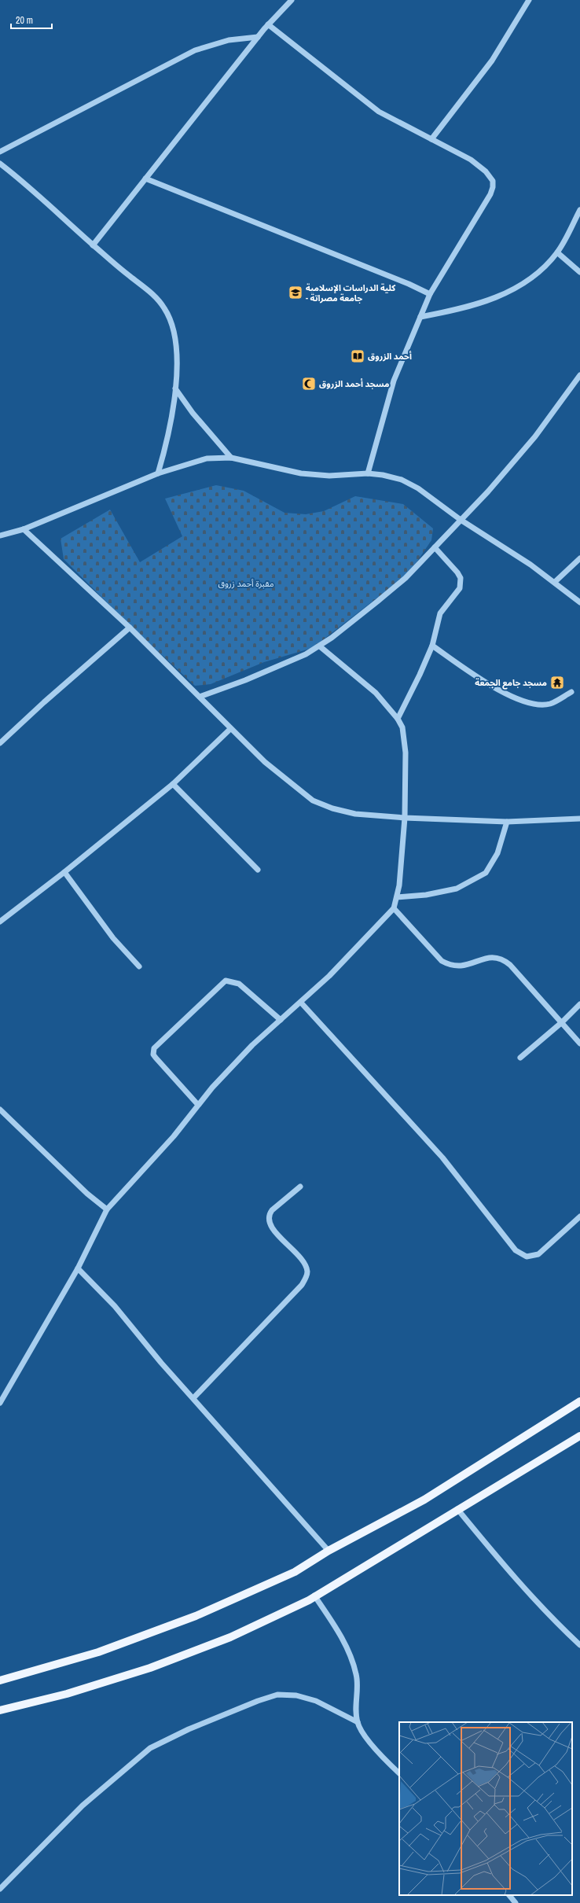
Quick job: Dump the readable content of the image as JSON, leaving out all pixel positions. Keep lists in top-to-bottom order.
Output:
{
  "parks": ["مقبرة أحمد زروق"],
  "places": {
    "school or university": ["كلية الدراسات الإسلامية - جامعة مصراتة"],
    "library": ["أحمد الزروق"],
    "mosque": ["مسجد أحمد الزروق"],
    "temple": ["مسجد جامع الجمعة"]
  },
  "scale_bar": "20 m"
}
